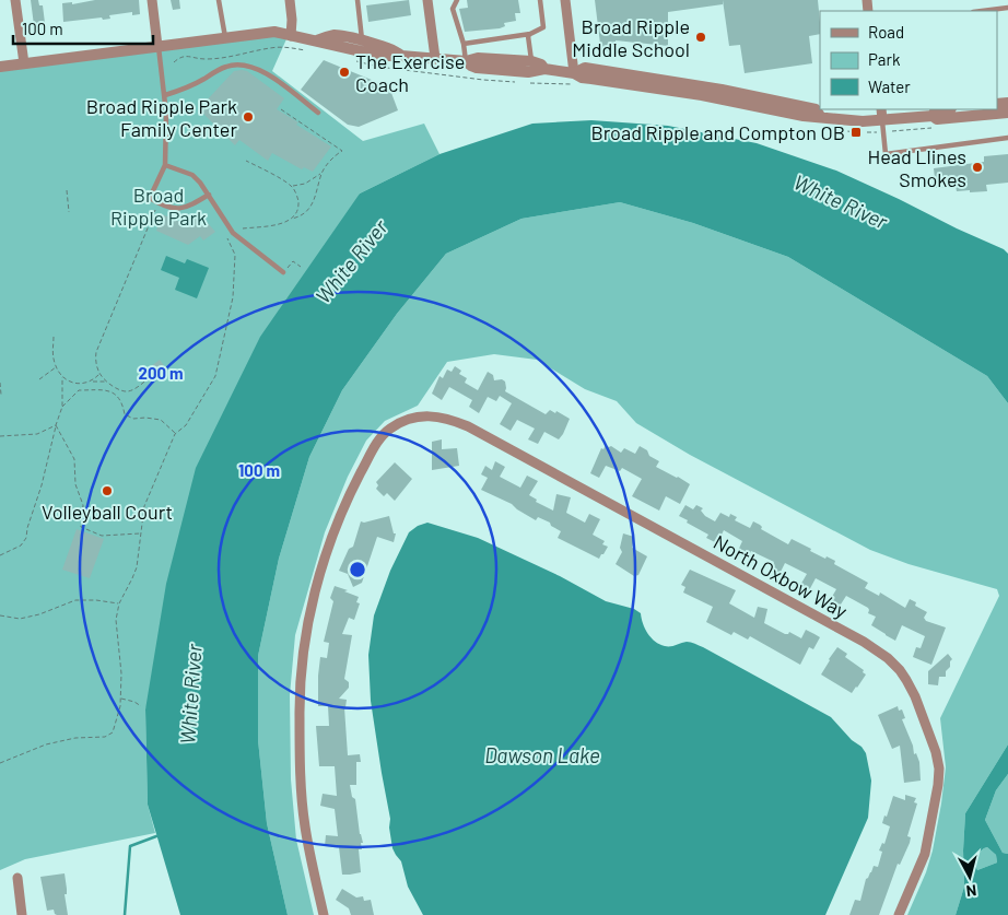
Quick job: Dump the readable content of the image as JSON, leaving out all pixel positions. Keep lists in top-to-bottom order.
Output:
{
  "streets": {
    "street": ["North Oxbow Way"]
  },
  "water": ["White River", "Dawson Lake"],
  "parks": ["Broad Ripple Park"],
  "places": {
    "other": [
      "Broad Ripple Middle School",
      "The Exercise Coach",
      "Broad Ripple Park Family Center",
      "Head Llines Smokes",
      "Volleyball Court"
    ],
    "transit": ["Broad Ripple and Compton OB"]
  },
  "legend": ["Road", "Park", "Water"],
  "scale_bar": "100 m",
  "north": "bottom",
  "rings": ["200 m", "100 m"]
}
